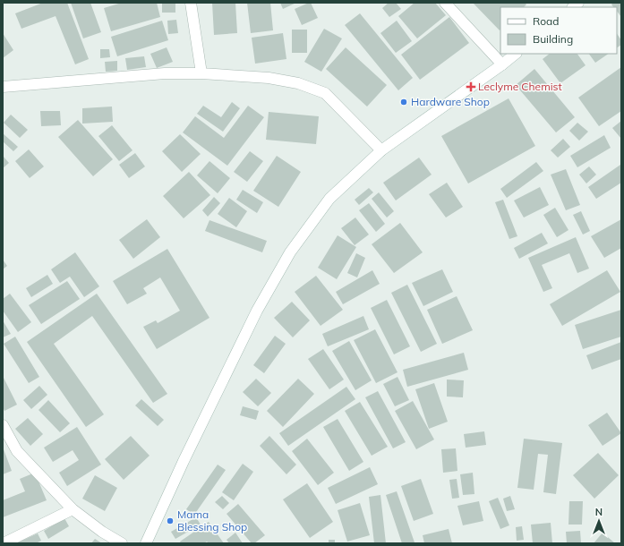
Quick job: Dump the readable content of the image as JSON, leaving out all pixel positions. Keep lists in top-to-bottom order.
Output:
{
  "places": {
    "health": ["Leclyme Chemist"],
    "other": ["Hardware Shop", "Mama Blessing Shop"]
  },
  "legend": ["Road", "Building"],
  "north": "top"
}
